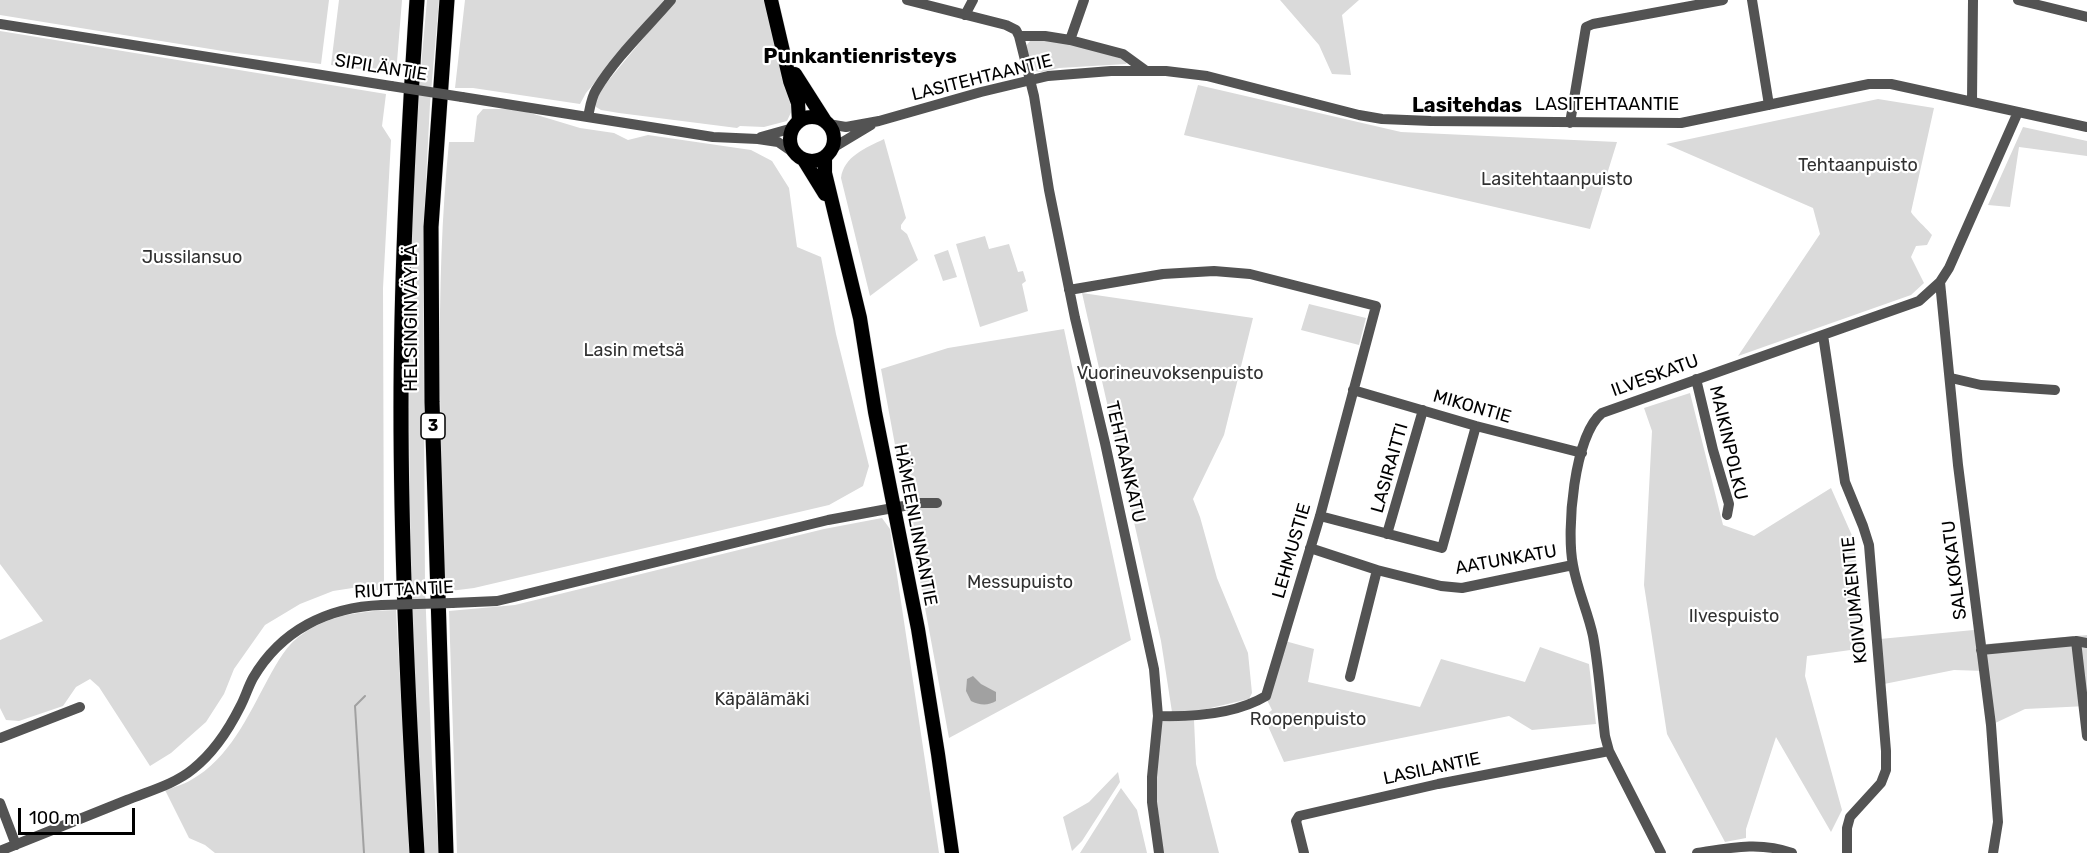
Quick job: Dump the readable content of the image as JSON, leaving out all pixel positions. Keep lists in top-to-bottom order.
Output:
{
  "streets": {
    "highway": ["HELSINGINVÄYLÄ", "3"],
    "main road": ["HÄMEENLINNANTIE"],
    "street": [
      "SIPILÄNTIE",
      "LASITEHTAANTIE",
      "ILVESKATU",
      "MIKONTIE",
      "MAIKINPOLKU",
      "TEHTAANKATU",
      "LASIRAITTI",
      "LEHMUSTIE",
      "AATUNKATU",
      "SALKOKATU",
      "RIUTTANTIE",
      "KOIVUMÄENTIE",
      "LASILANTIE"
    ]
  },
  "crossings": [
    ["SIPILÄNTIE", "LASITEHTAANTIE"],
    ["SIPILÄNTIE", "HÄMEENLINNANTIE"],
    ["LASITEHTAANTIE", "ILVESKATU"],
    ["LASITEHTAANTIE", "TEHTAANKATU"],
    ["LASITEHTAANTIE", "HÄMEENLINNANTIE"],
    ["ILVESKATU", "MIKONTIE"],
    ["ILVESKATU", "MAIKINPOLKU"],
    ["ILVESKATU", "AATUNKATU"],
    ["ILVESKATU", "SALKOKATU"],
    ["ILVESKATU", "KOIVUMÄENTIE"],
    ["ILVESKATU", "LASILANTIE"],
    ["MIKONTIE", "LASIRAITTI"],
    ["MIKONTIE", "LEHMUSTIE"],
    ["TEHTAANKATU", "LEHMUSTIE"],
    ["HÄMEENLINNANTIE", "RIUTTANTIE"],
    ["LEHMUSTIE", "AATUNKATU"]
  ],
  "districts": ["Punkantienristeys", "Lasitehdas"],
  "parks": [
    "Tehtaanpuisto",
    "Lasitehtaanpuisto",
    "Jussilansuo",
    "Lasin metsä",
    "Vuorineuvoksenpuisto",
    "Messupuisto",
    "Ilvespuisto",
    "Käpälämäki",
    "Roopenpuisto"
  ],
  "scale_bar": "100 m"
}
